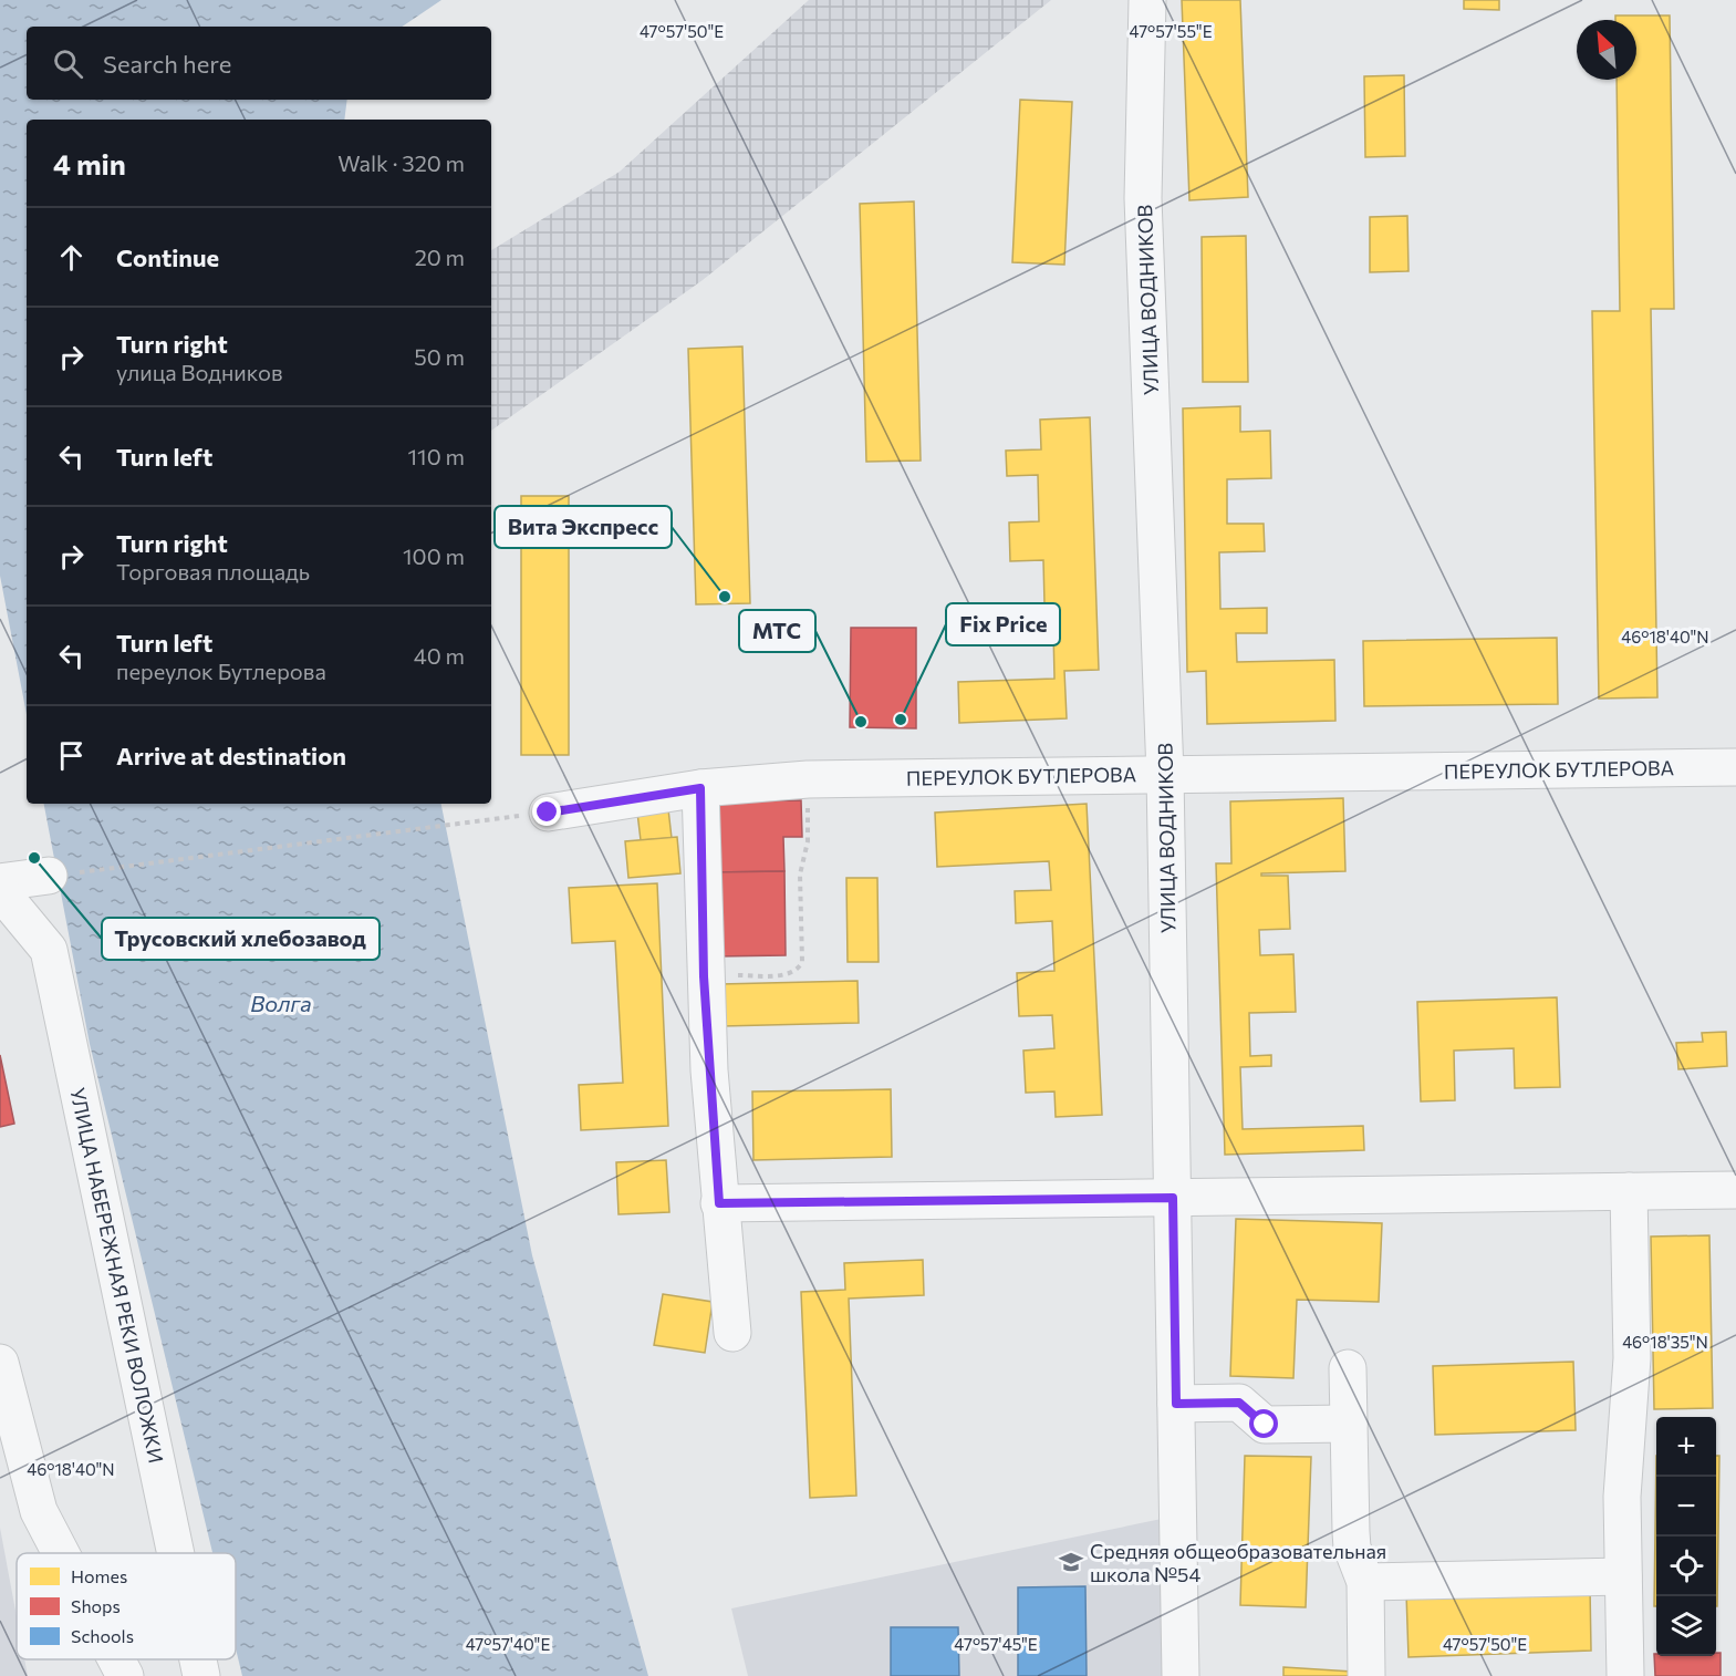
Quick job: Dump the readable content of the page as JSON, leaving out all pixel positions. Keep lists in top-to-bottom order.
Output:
{
  "streets": {
    "street": ["УЛИЦА ВОДНИКОВ", "ПЕРЕУЛОК БУТЛЕРОВА", "УЛИЦА НАБЕРЕЖНАЯ РЕКИ ВОЛОЖКИ"]
  },
  "crossings": [
    ["УЛИЦА ВОДНИКОВ", "ПЕРЕУЛОК БУТЛЕРОВА"]
  ],
  "water": ["Волга"],
  "places": {
    "other": [
      "Вита Экспресс",
      "Fix Price",
      "МТС",
      "Трусовский хлебозавод"
    ],
    "school or university": ["Средняя общеобразовательная школа №54"]
  },
  "legend": ["Homes", "Shops", "Schools"],
  "north": "top left",
  "page": {
    "search": "Search here",
    "heading": ["4 min", "Walk · 320 m"],
    "list": [
      ["Continue", "20 m"],
      ["Turn right", "улица Водников", "50 m"],
      ["Turn left", "110 m"],
      ["Turn right", "Торговая площадь", "100 m"],
      ["Turn left", "переулок Бутлерова", "40 m"],
      "Arrive at destination"
    ],
    "map_buttons": ["+", "−"]
  },
  "coordinates": [
    "47°57'50\"E",
    "47°57'55\"E",
    "46°18'40\"N",
    "46°18'35\"N",
    "47°57'40\"E",
    "47°57'45\"E"
  ]
}
